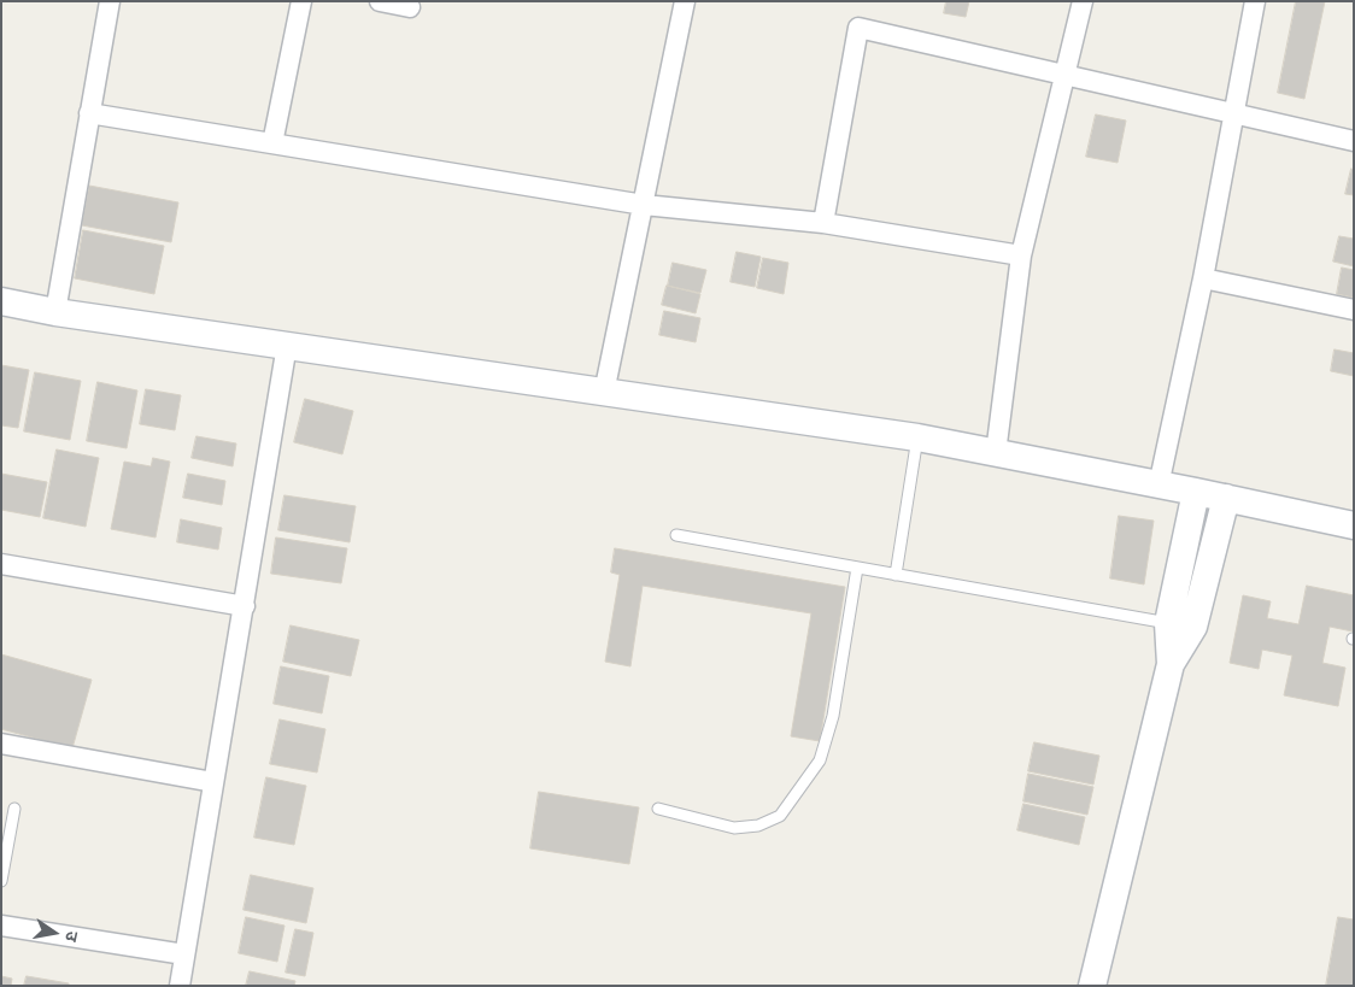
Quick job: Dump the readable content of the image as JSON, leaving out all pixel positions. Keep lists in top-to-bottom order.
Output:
{
  "north": "right"
}
